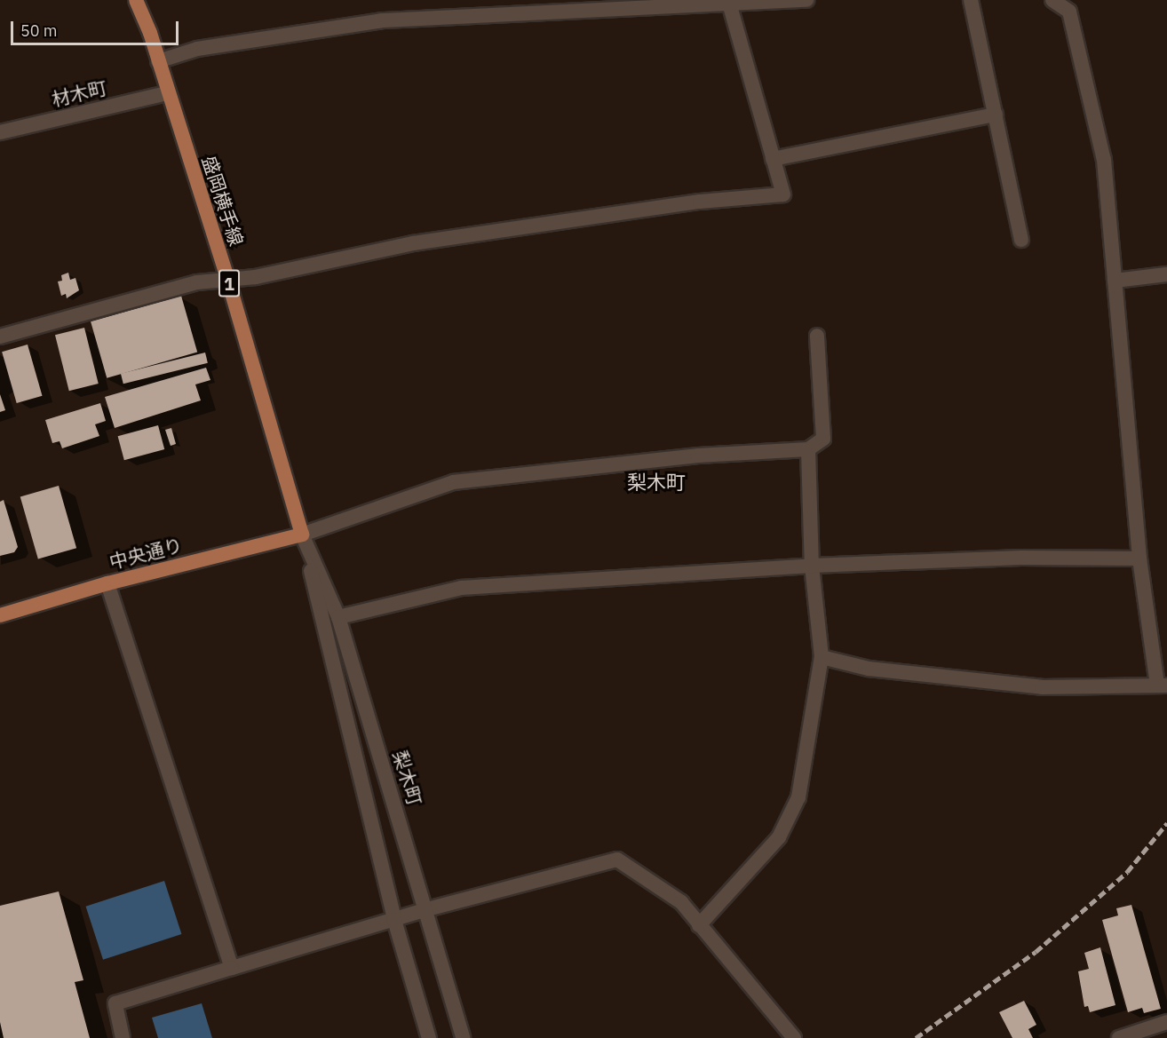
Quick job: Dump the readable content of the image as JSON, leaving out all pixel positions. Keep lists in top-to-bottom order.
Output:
{
  "streets": {
    "main road": ["盛岡横手線", "1", "中央通り"],
    "street": ["材木町", "梨木町"]
  },
  "crossings": [
    ["材木町", "盛岡横手線"],
    ["盛岡横手線", "中央通り"],
    ["盛岡横手線", "梨木町"],
    ["中央通り", "梨木町"]
  ],
  "districts": ["梨木町"],
  "scale_bar": "50 m"
}
